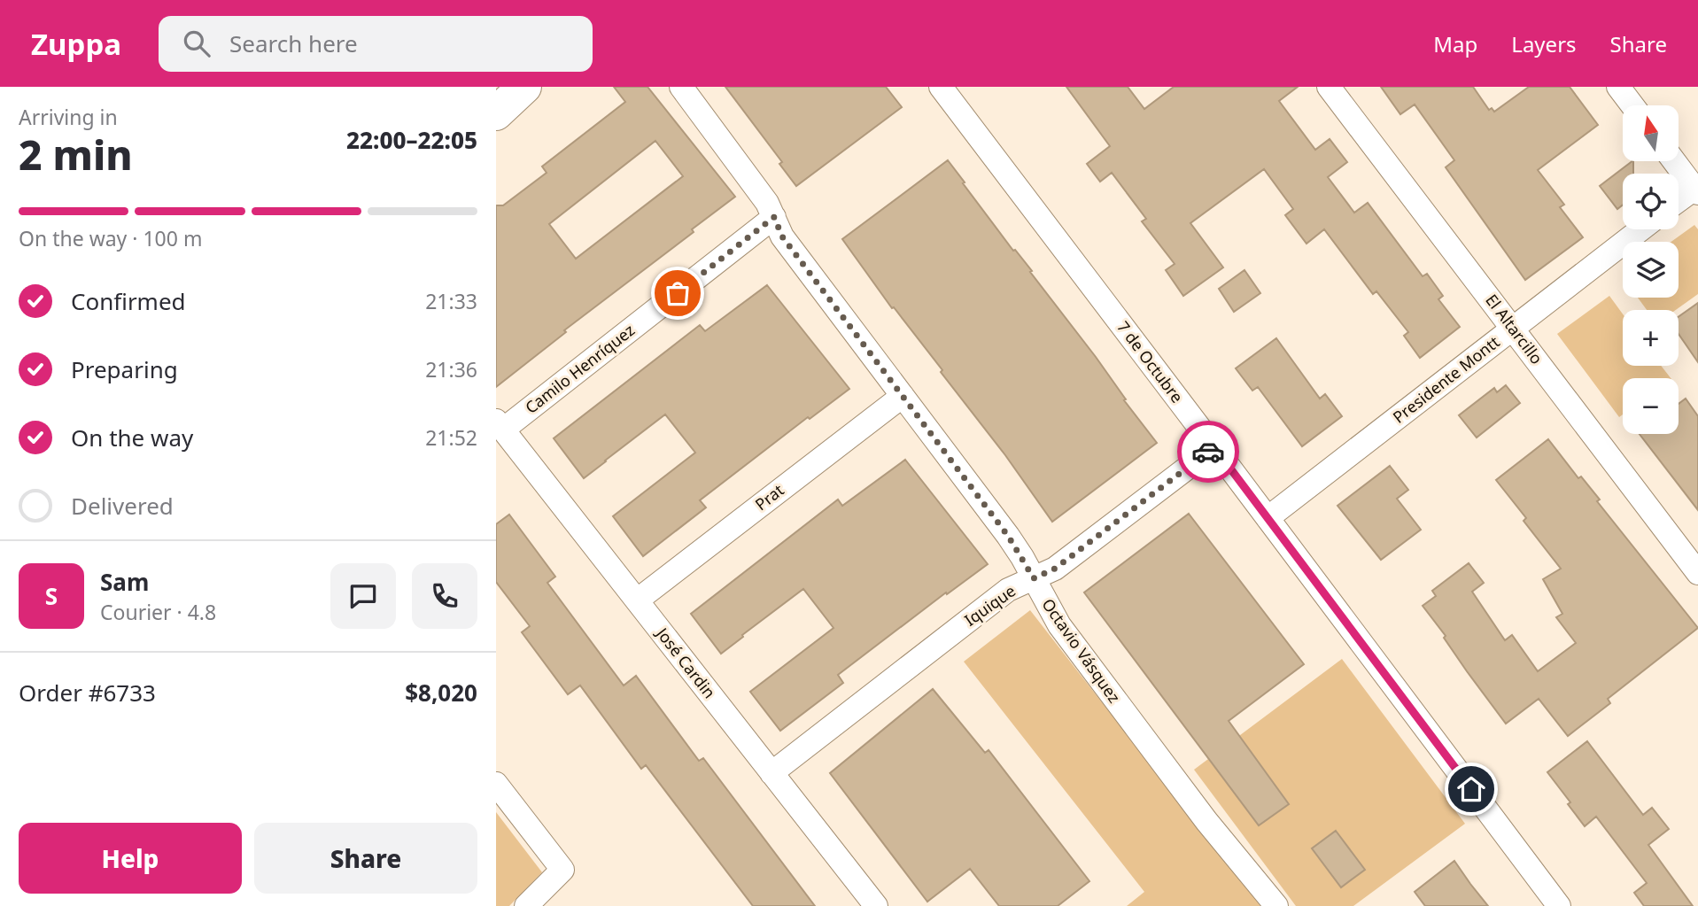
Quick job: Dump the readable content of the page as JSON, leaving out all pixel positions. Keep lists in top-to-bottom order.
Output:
{
  "streets": {
    "street": [
      "El Altarcillo",
      "7 de Octubre",
      "Camilo Henríquez",
      "Presidente Montt",
      "Prat",
      "Iquique",
      "Octavio Vásquez",
      "José Cardin"
    ]
  },
  "crossings": [
    ["El Altarcillo", "Presidente Montt"],
    ["7 de Octubre", "Presidente Montt"],
    ["7 de Octubre", "Iquique"],
    ["Camilo Henríquez", "Octavio Vásquez"],
    ["Camilo Henríquez", "José Cardin"],
    ["Prat", "Octavio Vásquez"],
    ["Prat", "José Cardin"],
    ["Iquique", "Octavio Vásquez"],
    ["Iquique", "José Cardin"]
  ],
  "north": "top",
  "page": {
    "header": "Zuppa",
    "search": "Search here",
    "nav": ["Map", "Layers", "Share"],
    "heading": ["2 min", "Arriving in", "22:00–22:05"],
    "panel": [
      "Sam",
      "Courier · 4.8",
      "Order #6733",
      "$8,020"
    ],
    "map_buttons": ["+", "−"],
    "bar": "On the way · 100 m",
    "list": [
      ["Confirmed", "21:33"],
      ["Preparing", "21:36"],
      ["On the way", "21:52"],
      "Delivered"
    ],
    "round": "S",
    "buttons": ["Help", "Share"]
  }
}
